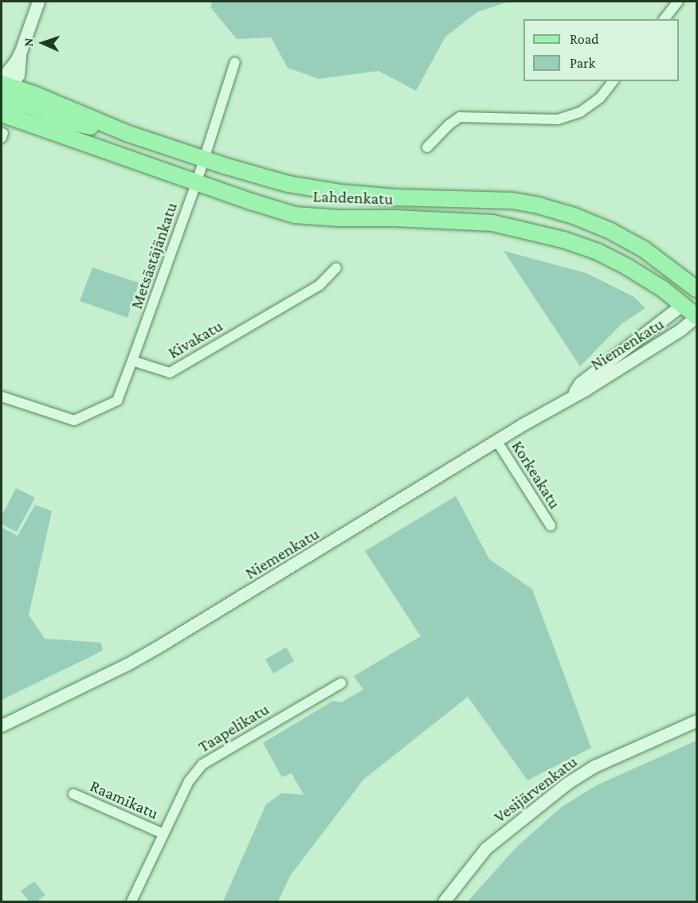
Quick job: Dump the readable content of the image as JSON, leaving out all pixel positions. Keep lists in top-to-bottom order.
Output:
{
  "streets": {
    "main road": ["Lahdenkatu"],
    "street": [
      "Metsästäjänkatu",
      "Kivakatu",
      "Niemenkatu",
      "Korkeakatu",
      "Taapelikatu",
      "Vesijärvenkatu",
      "Raamikatu"
    ]
  },
  "crossings": [
    ["Lahdenkatu", "Metsästäjänkatu"],
    ["Lahdenkatu", "Niemenkatu"],
    ["Metsästäjänkatu", "Kivakatu"],
    ["Niemenkatu", "Korkeakatu"],
    ["Taapelikatu", "Raamikatu"]
  ],
  "legend": ["Road", "Park"],
  "north": "left"
}
